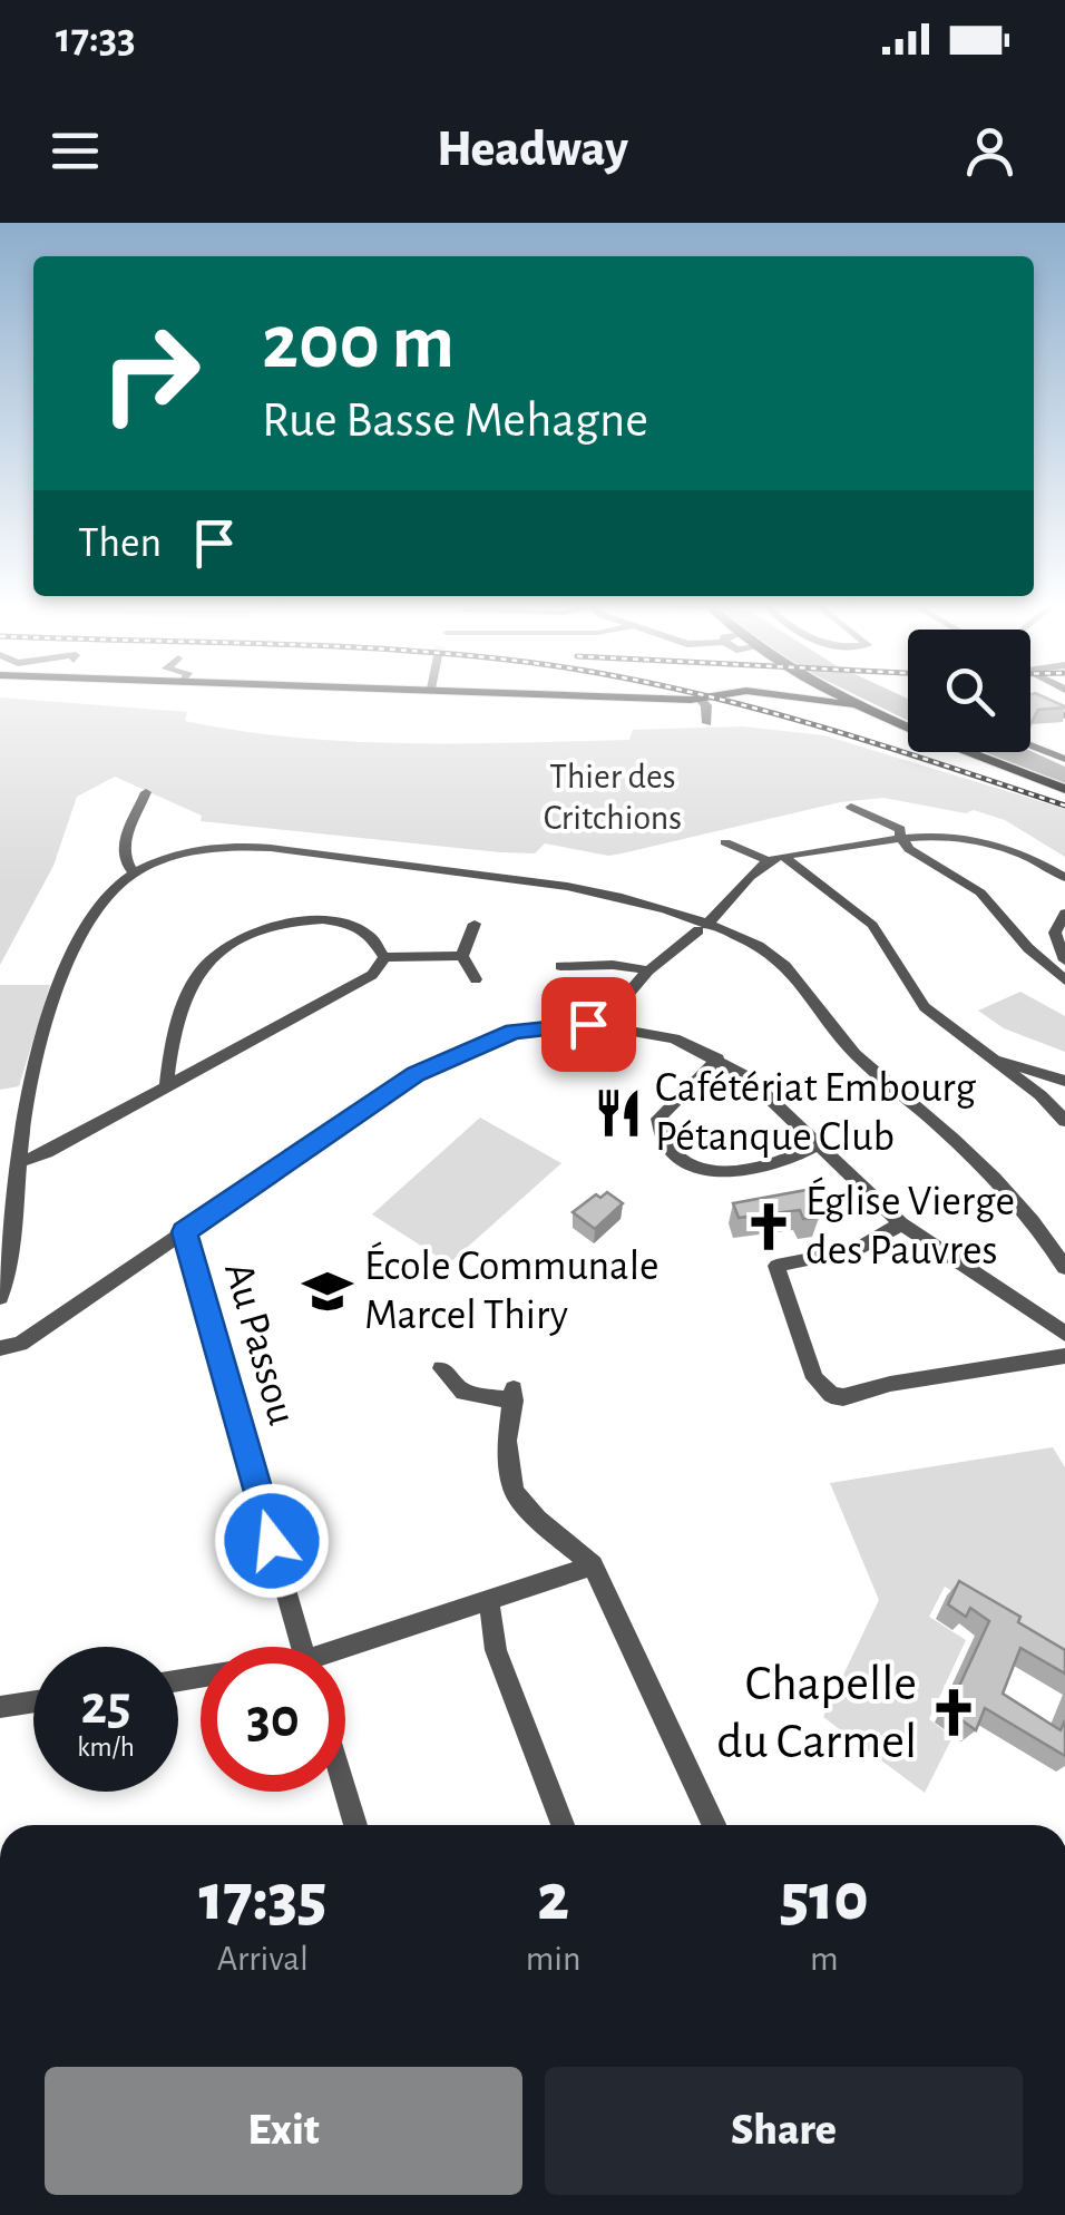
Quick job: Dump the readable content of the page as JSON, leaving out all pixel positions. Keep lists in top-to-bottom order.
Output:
{
  "streets": {
    "street": ["Au Passou"]
  },
  "parks": ["Thier des Critchions"],
  "places": {
    "restaurant": ["Cafétériat Embourg Pétanque Club"],
    "church": ["Église Vierge des Pauvres", "Chapelle du Carmel"],
    "school or university": ["École Communale Marcel Thiry"]
  },
  "page": {
    "status": "17:33",
    "header": "Headway",
    "turn": ["200 m", "Rue Basse Mehagne"],
    "then": "Then",
    "speed": "25 km/h",
    "limit": "30",
    "eta": [
      "17:35",
      "Arrival",
      "2",
      "min",
      "510",
      "m"
    ],
    "buttons": ["Exit", "Share"]
  }
}
